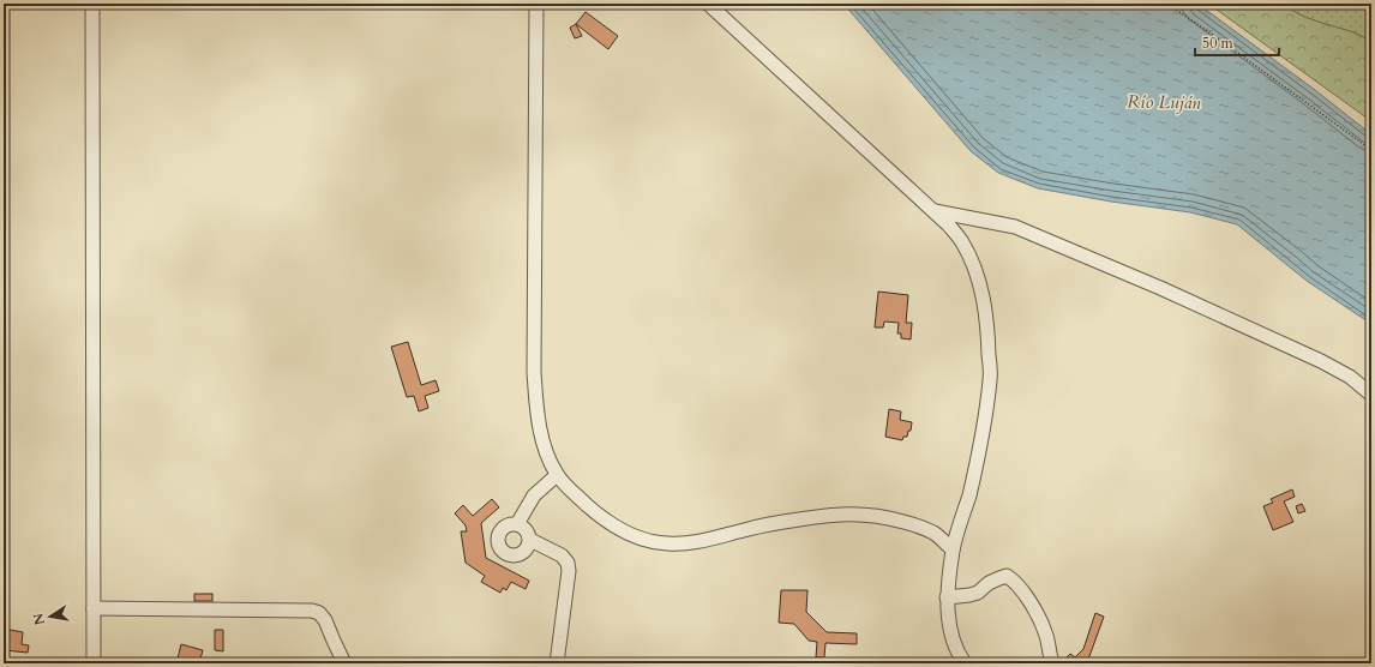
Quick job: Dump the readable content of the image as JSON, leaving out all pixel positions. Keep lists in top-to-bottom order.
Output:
{
  "water": ["Río Luján"],
  "scale_bar": "50 m",
  "north": "left"
}
